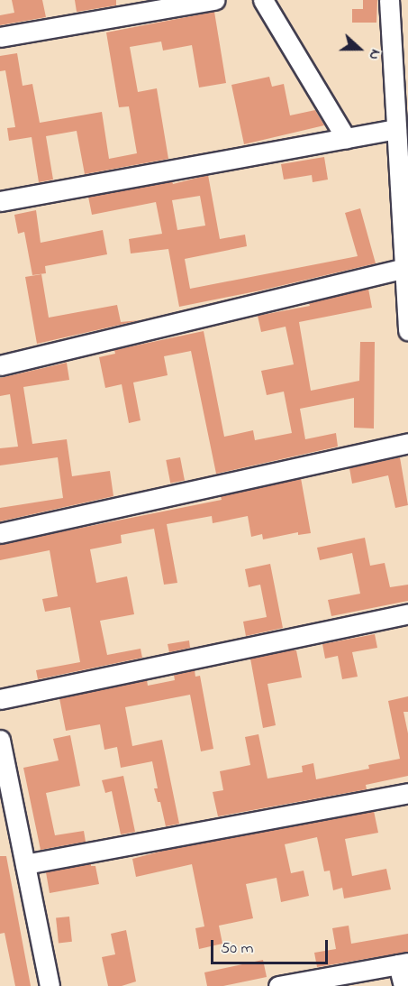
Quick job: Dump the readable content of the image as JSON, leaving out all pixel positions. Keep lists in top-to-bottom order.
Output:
{
  "scale_bar": "50 m",
  "north": "right"
}
